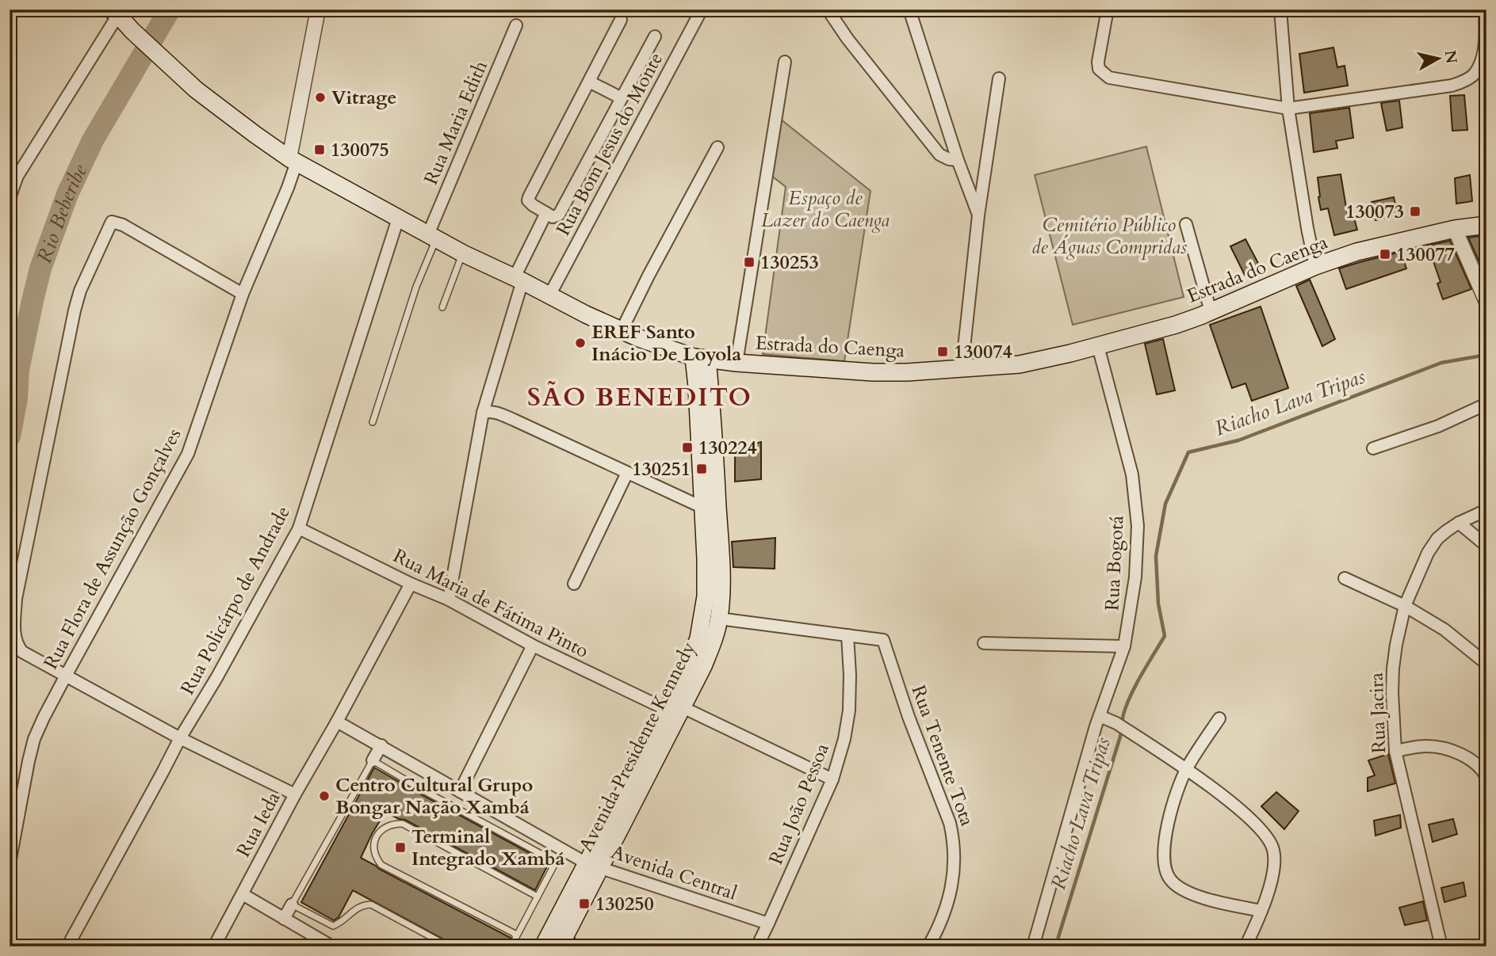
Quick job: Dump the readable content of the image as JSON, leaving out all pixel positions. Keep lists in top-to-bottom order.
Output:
{
  "streets": {
    "main road": ["Estrada do Caenga", "Avenida Presidente Kennedy"],
    "street": [
      "Rua Maria Edith",
      "Rua Bom Jesus do Monte",
      "Rua Flora de Assunção Gonçalves",
      "Rua Bogotá",
      "Rua Policárpo de Andrade",
      "Rua Maria de Fátima Pinto",
      "Rua Jacira",
      "Rua Tenente Tota",
      "Rua João Pessoa",
      "Rua Ieda",
      "Avenida Central"
    ]
  },
  "crossings": [
    ["Rua Maria Edith", "Estrada do Caenga"],
    ["Rua Bom Jesus do Monte", "Estrada do Caenga"],
    ["Estrada do Caenga", "Rua Flora de Assunção Gonçalves"],
    ["Estrada do Caenga", "Rua Bogotá"],
    ["Estrada do Caenga", "Rua Policárpo de Andrade"],
    ["Estrada do Caenga", "Avenida Presidente Kennedy"],
    ["Rua Policárpo de Andrade", "Rua Maria de Fátima Pinto"],
    ["Rua Maria de Fátima Pinto", "Avenida Presidente Kennedy"],
    ["Rua Maria de Fátima Pinto", "Rua João Pessoa"],
    ["Rua Maria de Fátima Pinto", "Rua Ieda"],
    ["Avenida Presidente Kennedy", "Avenida Central"],
    ["Rua Tenente Tota", "Rua João Pessoa"],
    ["Rua João Pessoa", "Avenida Central"],
    ["Rua Ieda", "Avenida Central"]
  ],
  "districts": ["SÃO BENEDITO"],
  "water": ["Rio Beberibe", "Riacho Lava Tripas"],
  "parks": ["Espaço de Lazer do Caenga", "Cemitério Público de Águas Compridas"],
  "places": {
    "other": ["Vitrage", "EREF Santo Inácio De Loyola", "Centro Cultural Grupo Bongar Nação Xambá"],
    "transit": [
      "130075",
      "130073",
      "130077",
      "130253",
      "130074",
      "130224",
      "130251",
      "Terminal Integrado Xambá",
      "130250"
    ]
  },
  "north": "right"
}
